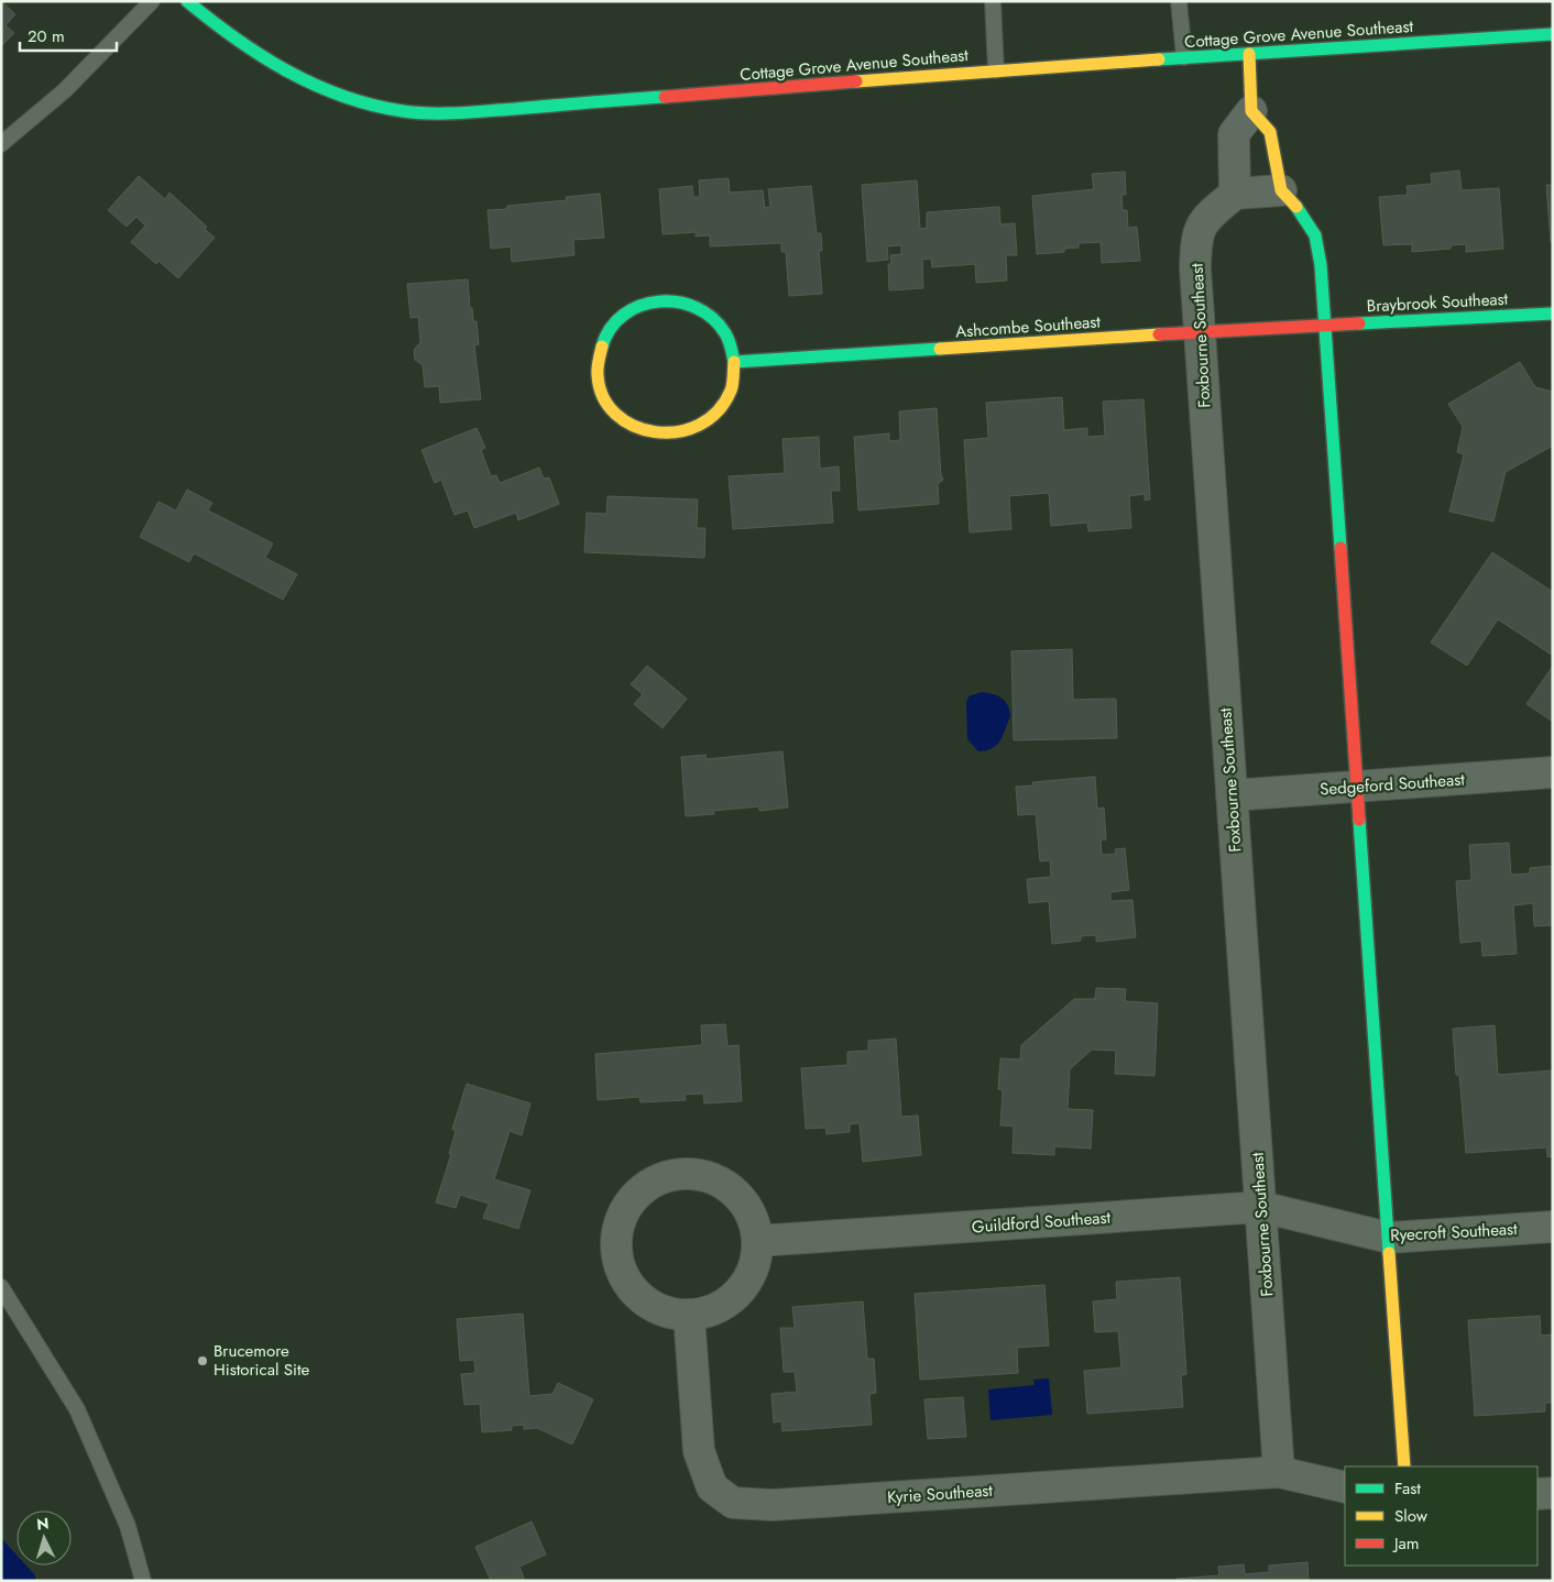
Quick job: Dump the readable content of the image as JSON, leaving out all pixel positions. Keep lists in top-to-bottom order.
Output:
{
  "streets": {
    "street": [
      "Cottage Grove Avenue Southeast",
      "Braybrook Southeast",
      "Ashcombe Southeast",
      "Foxbourne Southeast",
      "Sedgeford Southeast",
      "Guildford Southeast",
      "Ryecroft Southeast",
      "Kyrie Southeast"
    ]
  },
  "crossings": [
    ["Braybrook Southeast", "Ashcombe Southeast"],
    ["Ashcombe Southeast", "Foxbourne Southeast"],
    ["Foxbourne Southeast", "Sedgeford Southeast"],
    ["Foxbourne Southeast", "Guildford Southeast"],
    ["Foxbourne Southeast", "Kyrie Southeast"],
    ["Guildford Southeast", "Ryecroft Southeast"],
    ["Guildford Southeast", "Kyrie Southeast"]
  ],
  "places": ["Brucemore Historical Site"],
  "legend": ["Fast", "Slow", "Jam"],
  "scale_bar": "20 m",
  "north": "top"
}
